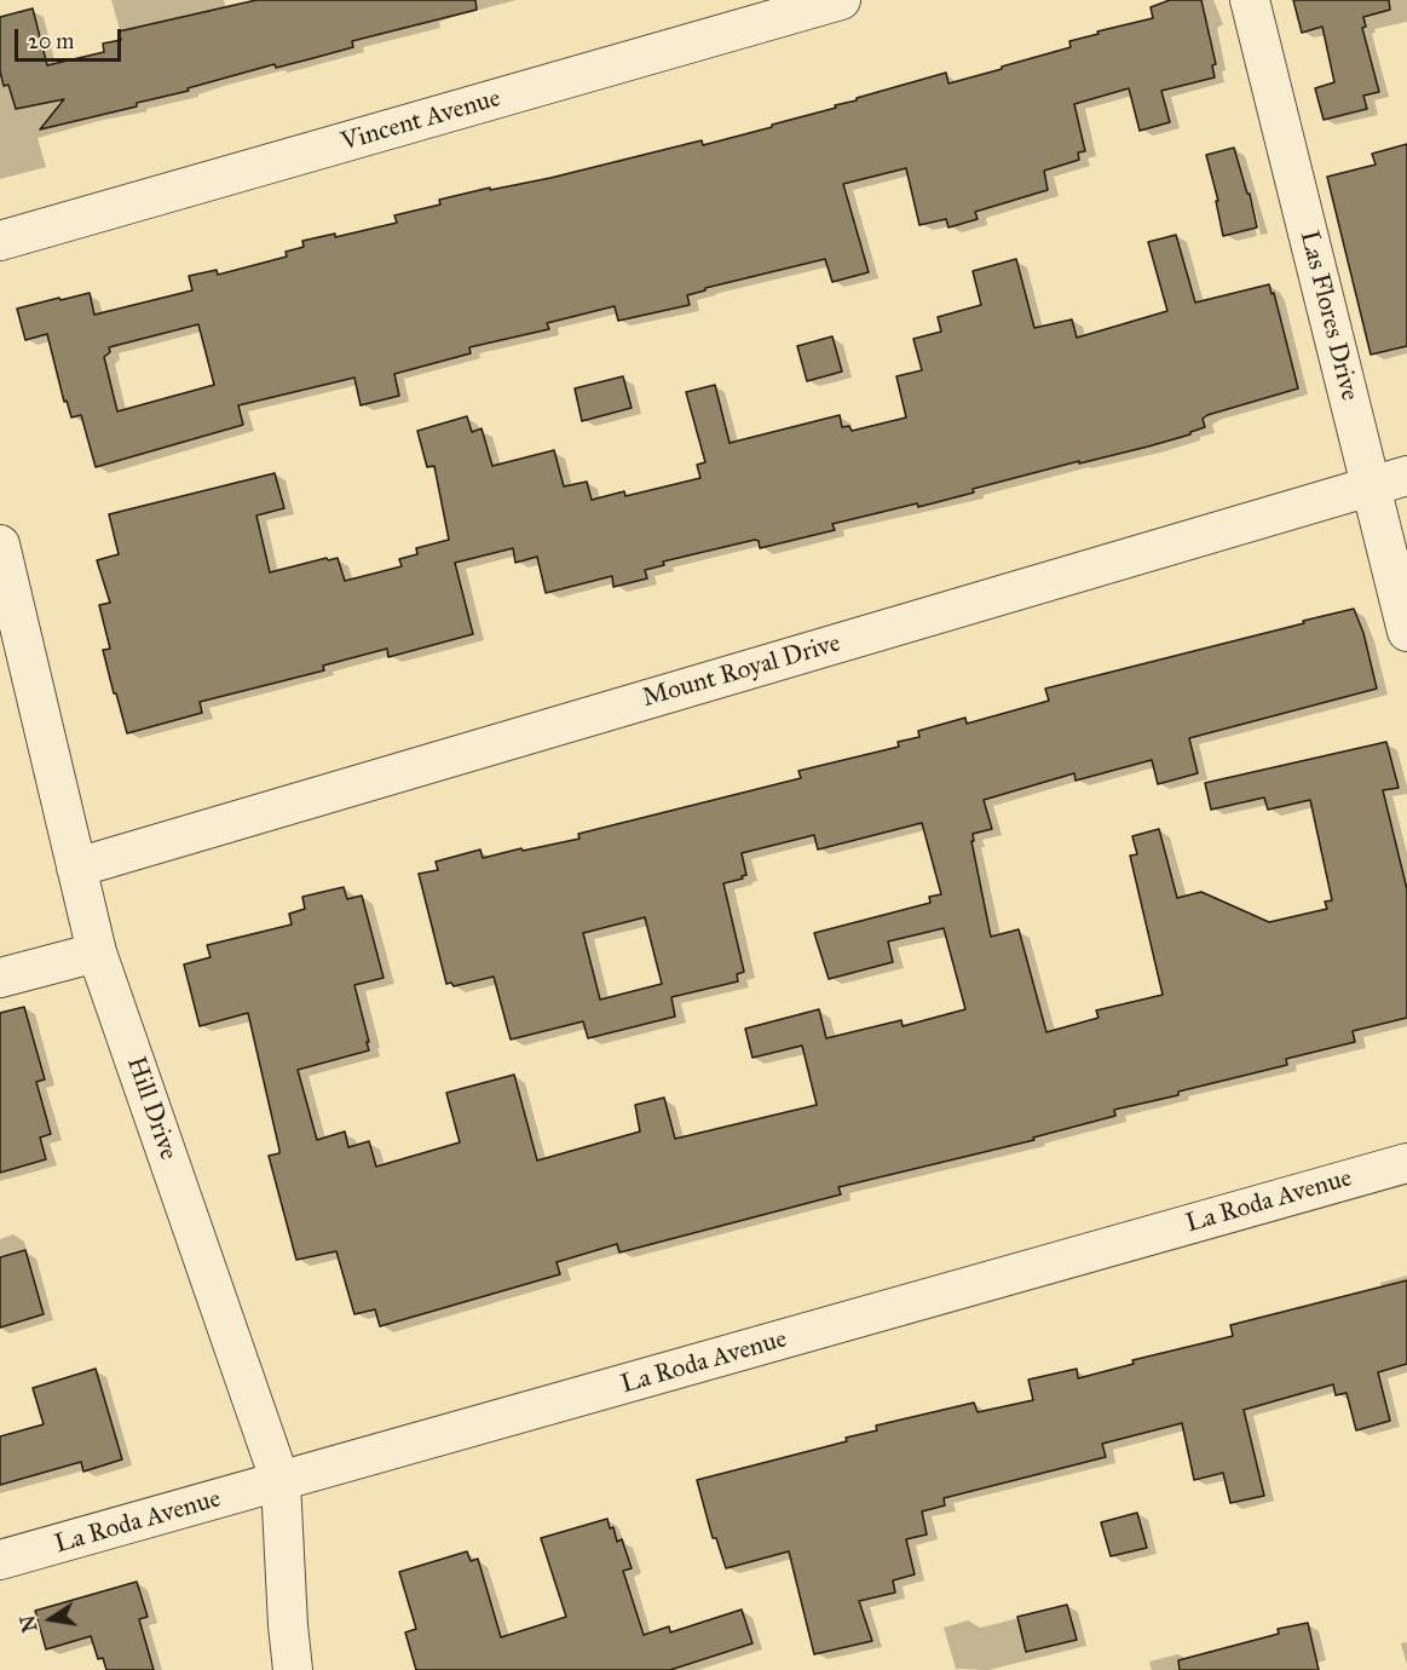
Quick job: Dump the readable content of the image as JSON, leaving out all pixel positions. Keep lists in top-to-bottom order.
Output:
{
  "streets": {
    "street": [
      "Vincent Avenue",
      "Las Flores Drive",
      "Mount Royal Drive",
      "Hill Drive",
      "La Roda Avenue"
    ]
  },
  "crossings": [
    ["Las Flores Drive", "Mount Royal Drive"],
    ["Mount Royal Drive", "Hill Drive"],
    ["Hill Drive", "La Roda Avenue"]
  ],
  "scale_bar": "20 m",
  "north": "left"
}
